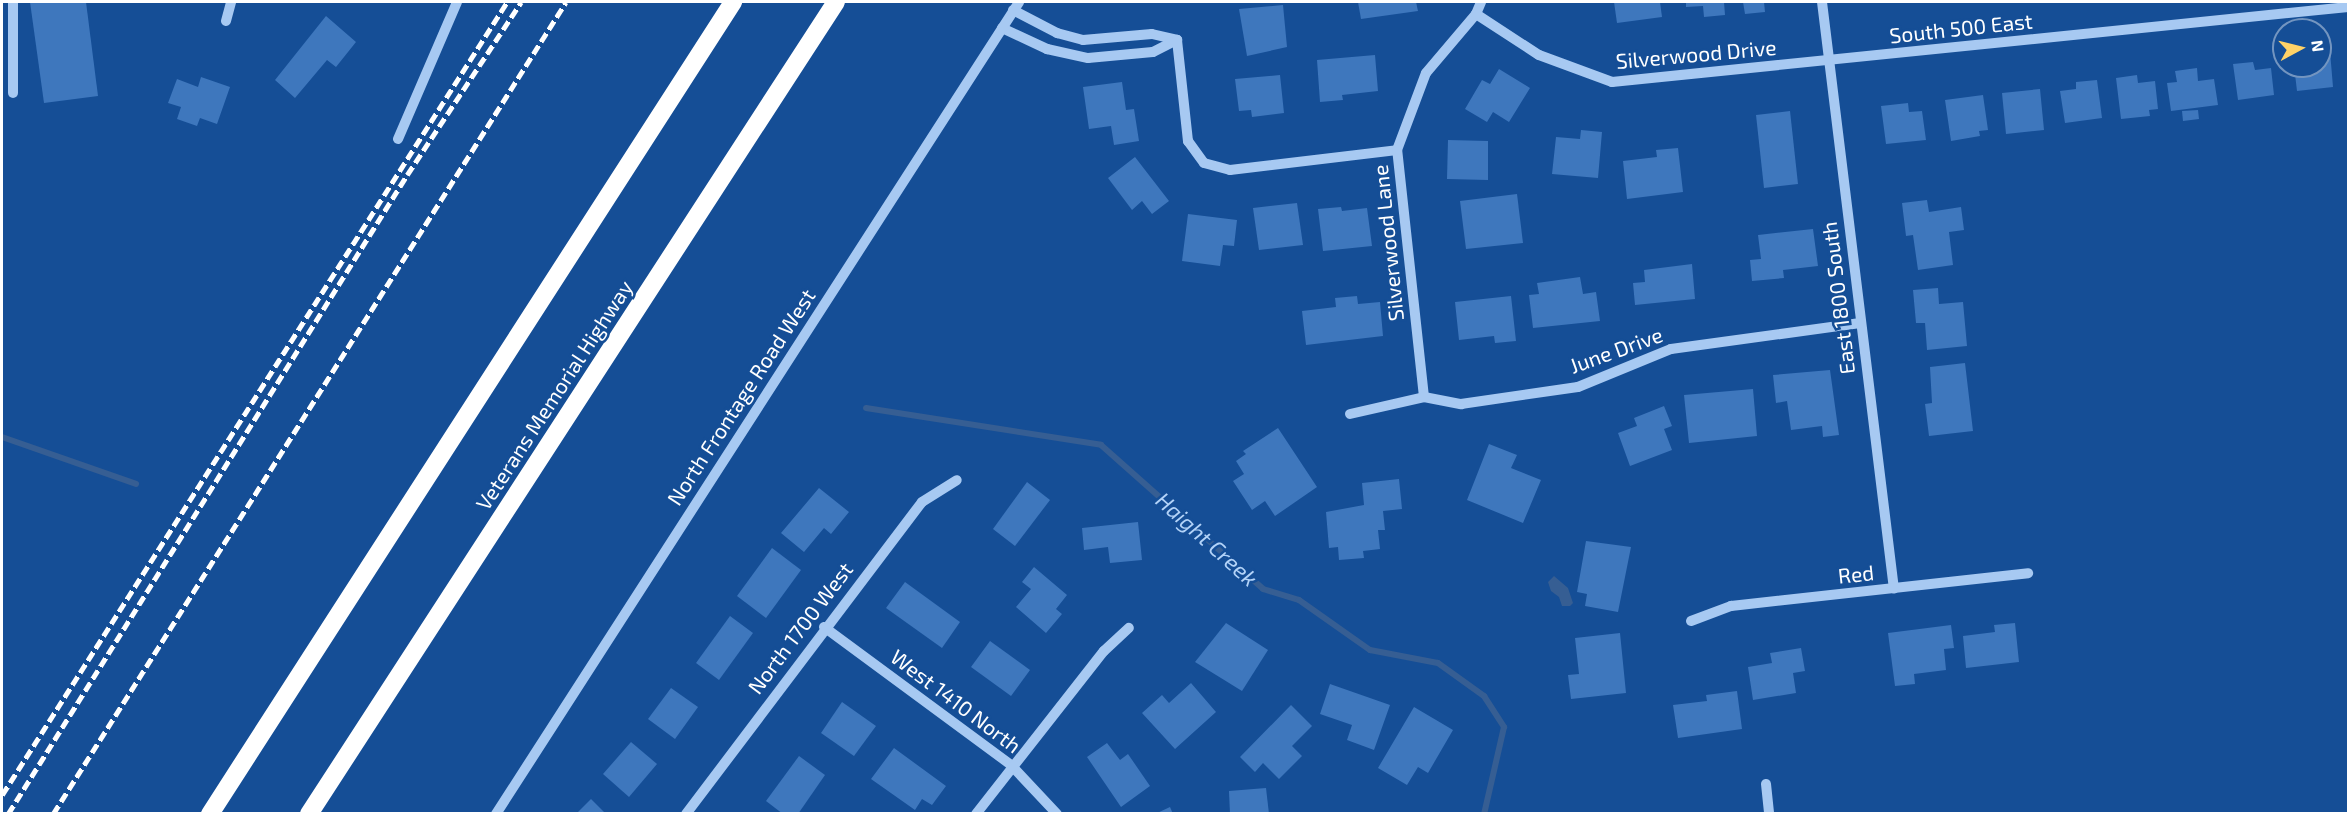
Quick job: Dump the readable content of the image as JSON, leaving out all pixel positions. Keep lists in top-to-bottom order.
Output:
{
  "streets": {
    "highway": ["Veterans Memorial Highway"],
    "street": [
      "South 500 East",
      "Silverwood Drive",
      "Silverwood Lane",
      "East 1800 South",
      "June Drive",
      "North Frontage Road West",
      "Red",
      "North 1700 West",
      "West 1410 North"
    ]
  },
  "crossings": [
    ["South 500 East", "Silverwood Drive"],
    ["South 500 East", "East 1800 South"],
    ["Silverwood Drive", "Silverwood Lane"],
    ["Silverwood Drive", "East 1800 South"],
    ["Silverwood Lane", "June Drive"],
    ["East 1800 South", "June Drive"],
    ["East 1800 South", "Red"],
    ["North 1700 West", "West 1410 North"]
  ],
  "water": ["Haight Creek"],
  "north": "right"
}
